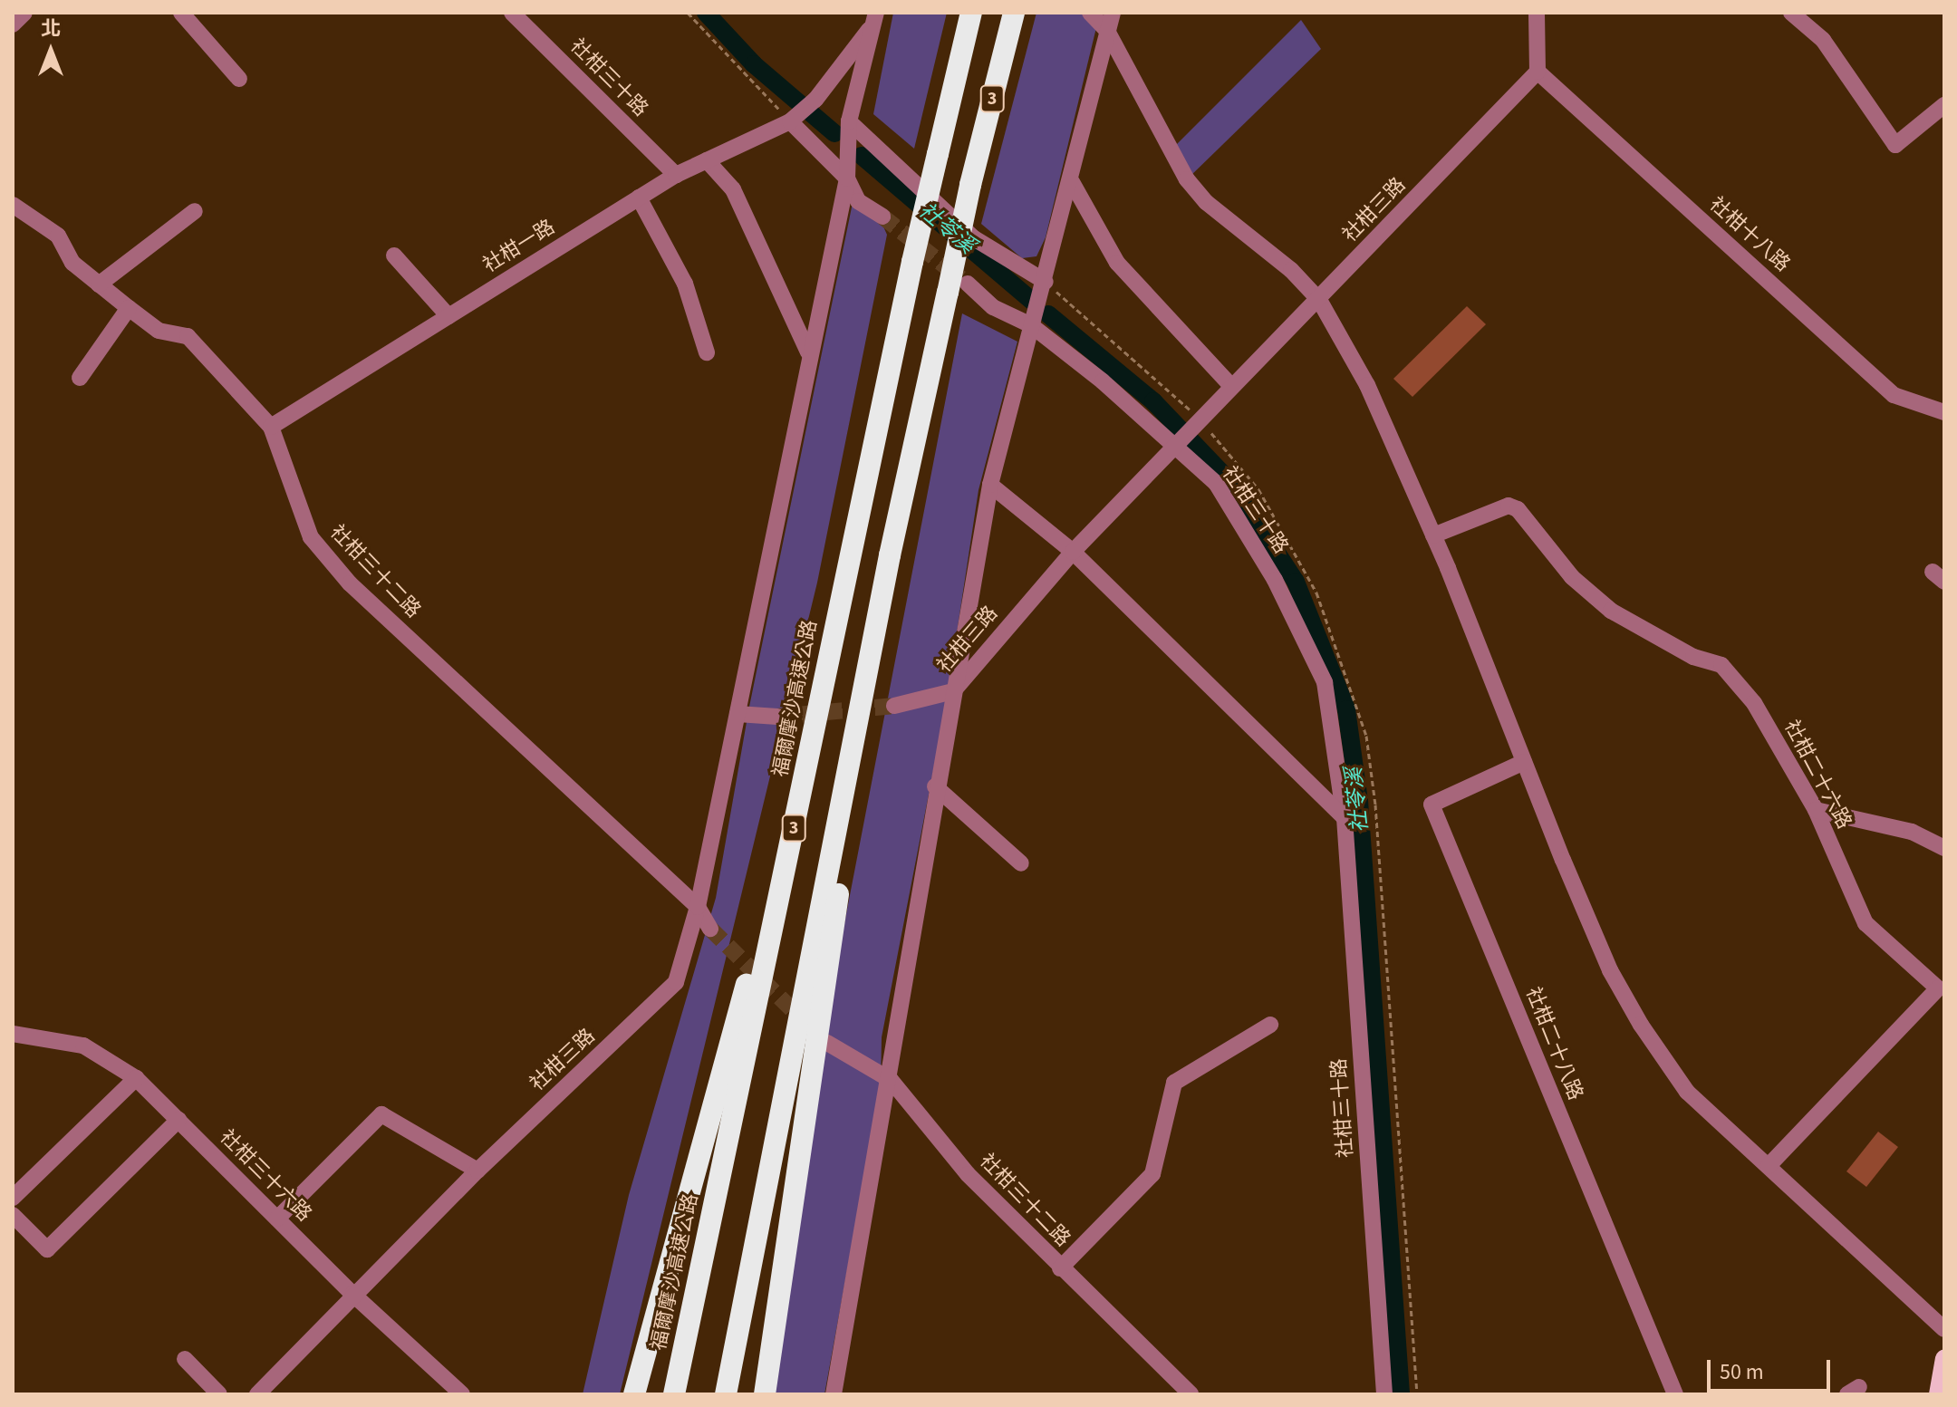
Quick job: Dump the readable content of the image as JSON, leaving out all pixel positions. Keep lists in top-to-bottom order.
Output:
{
  "streets": {
    "highway": ["3", "福爾摩沙高速公路"],
    "street": [
      "社柑三十路",
      "社柑三路",
      "社柑十八路",
      "社柑一路",
      "社柑三十二路",
      "社柑二十六路",
      "社柑二十八路",
      "社柑三十六路"
    ]
  },
  "crossings": [
    ["社柑三十路", "3"],
    ["社柑三十路", "社柑三路"],
    ["社柑三十路", "社柑一路"],
    ["社柑三路", "社柑十八路"],
    ["社柑三路", "社柑三十二路"],
    ["社柑三路", "社柑三十六路"],
    ["社柑一路", "社柑三十二路"]
  ],
  "water": ["社苓溪"],
  "scale_bar": "50 m",
  "north": "top"
}
